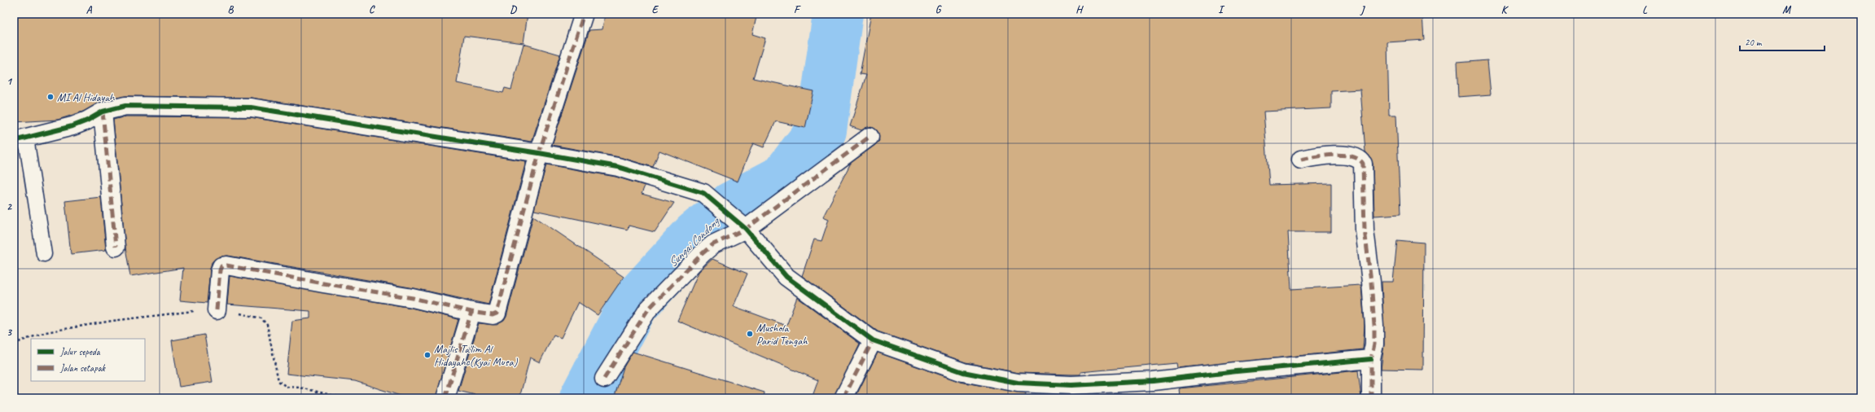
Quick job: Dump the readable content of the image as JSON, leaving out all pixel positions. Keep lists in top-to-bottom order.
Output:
{
  "water": ["Sungai Condong"],
  "places": ["MI Al Hidayah", "Mushola Parid Tengah", "Majlis Ta'lim Al Hidayahc(Kyai Musa)"],
  "legend": ["Jalur sepeda", "Jalan setapak"],
  "scale_bar": "20 m",
  "grid": {
    "columns": [
      "A",
      "B",
      "C",
      "D",
      "E",
      "F",
      "G",
      "H",
      "I",
      "J",
      "K",
      "L",
      "M"
    ],
    "rows": ["1", "2", "3"]
  }
}
